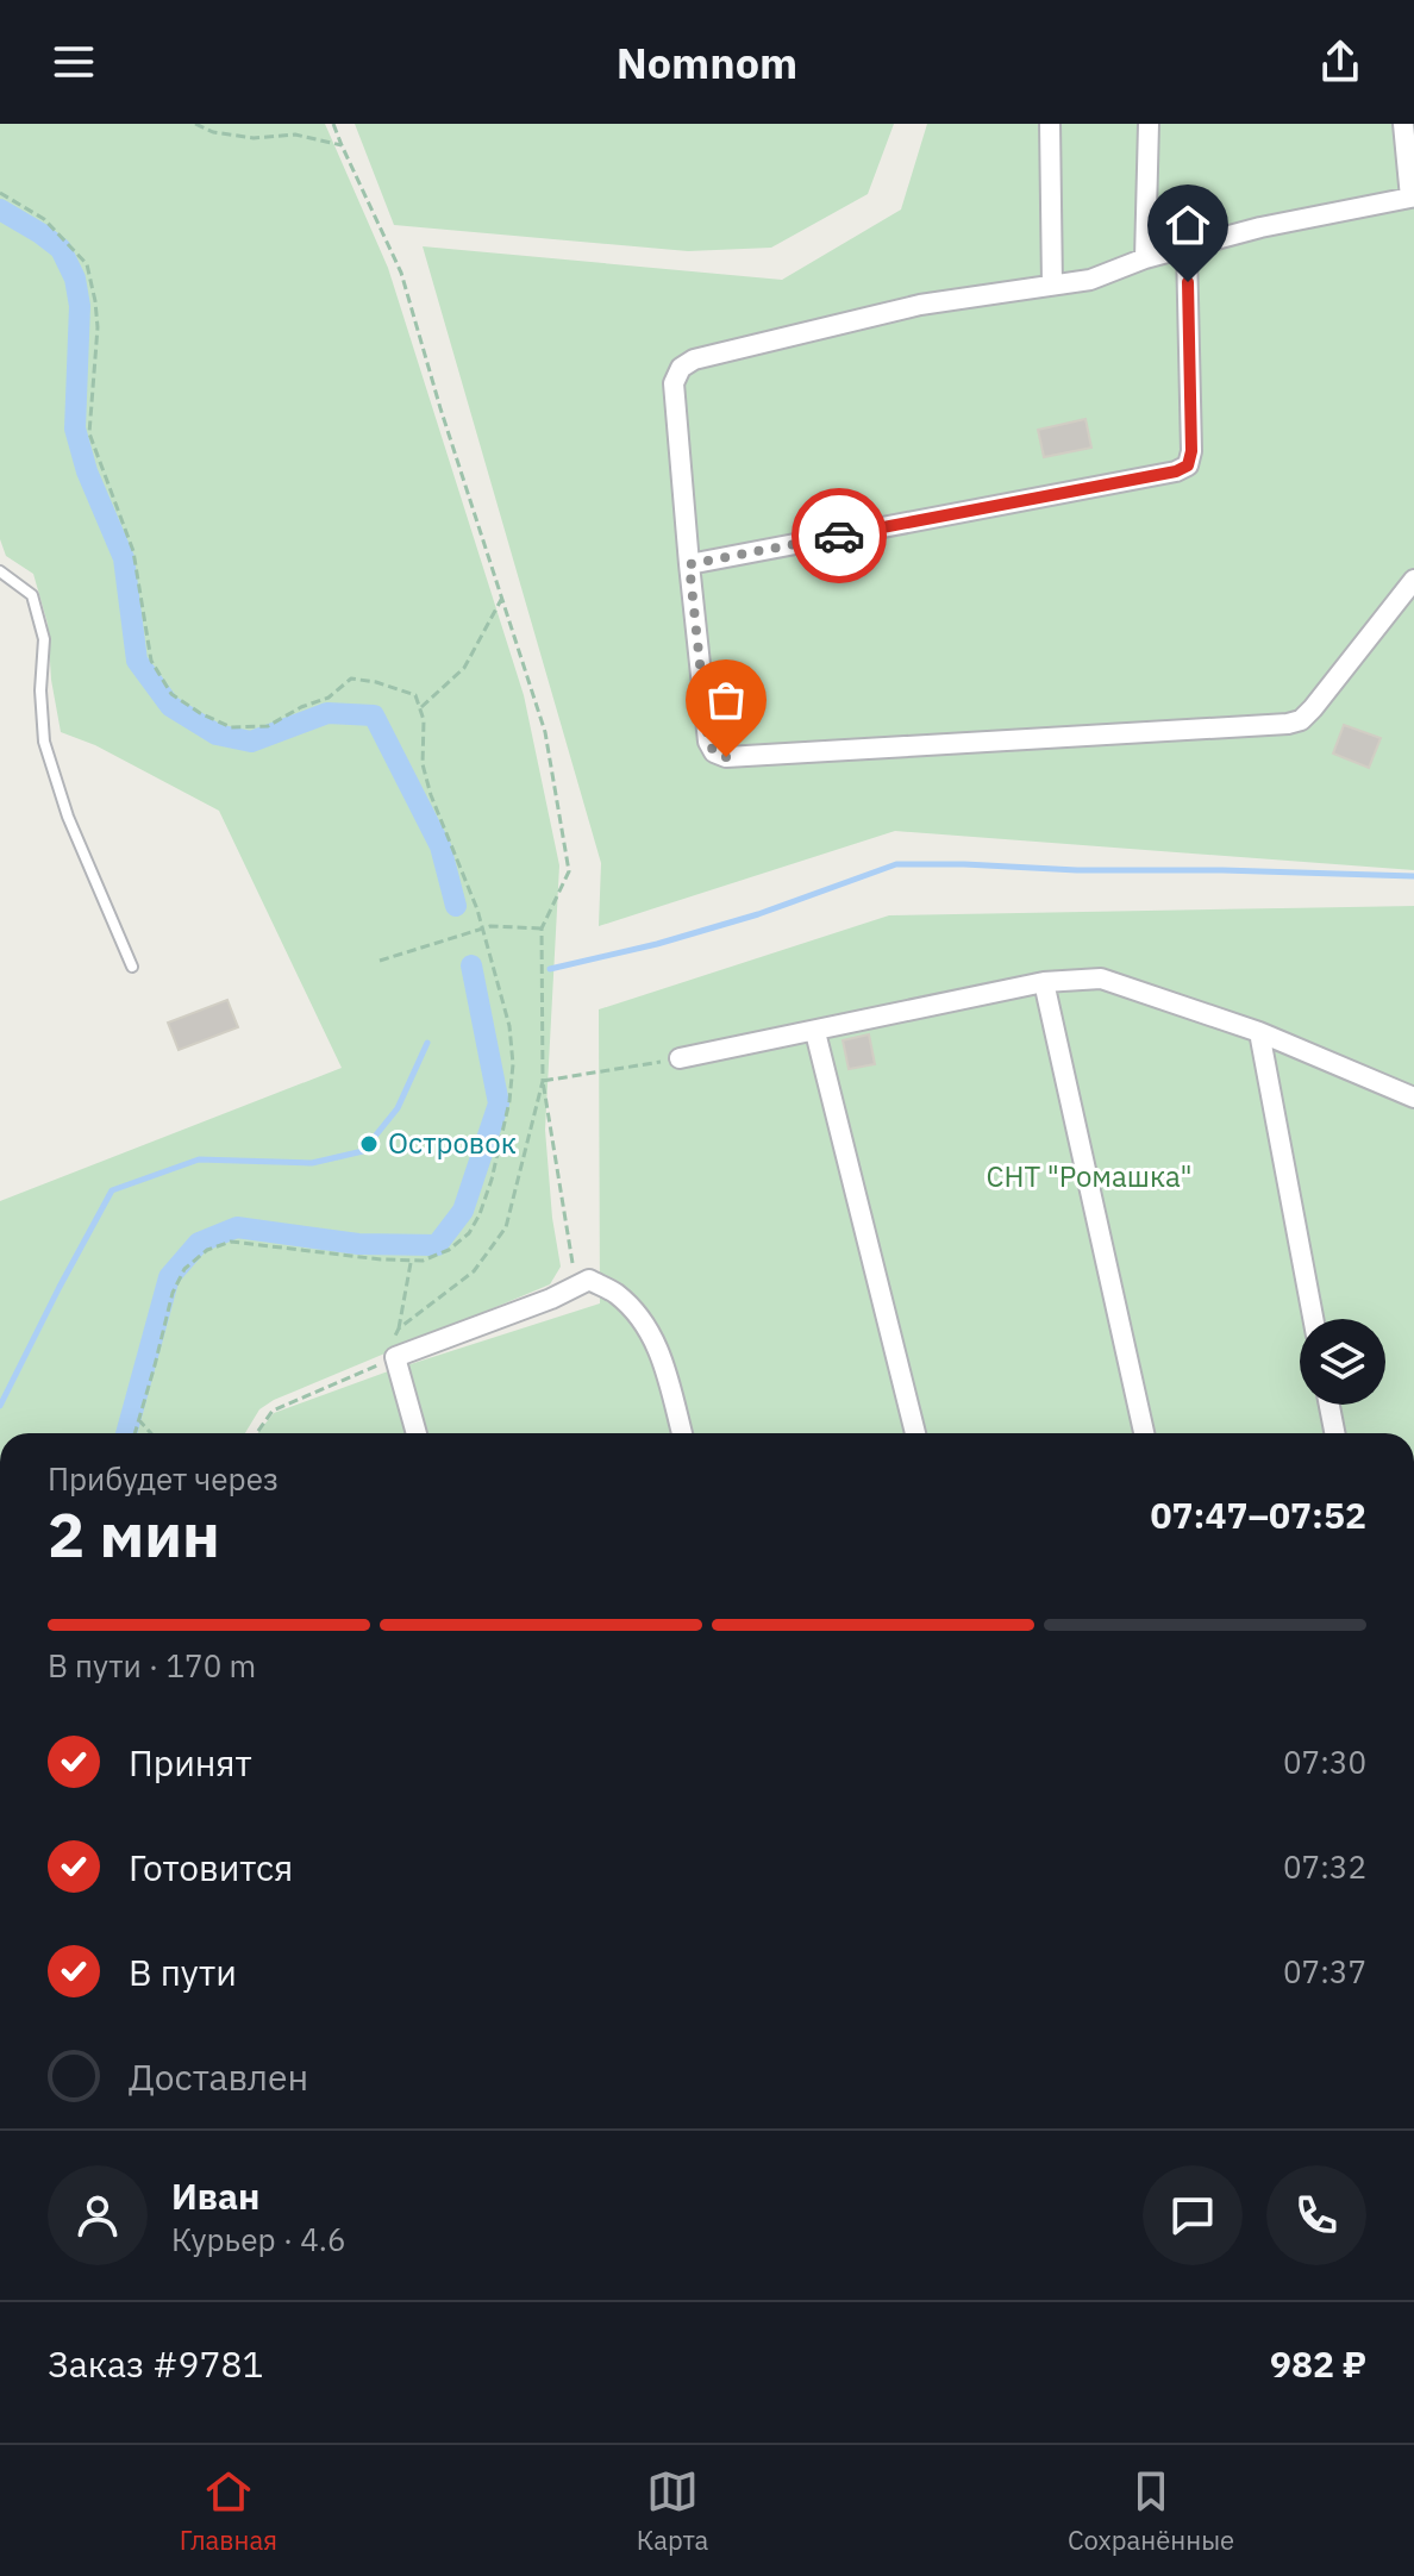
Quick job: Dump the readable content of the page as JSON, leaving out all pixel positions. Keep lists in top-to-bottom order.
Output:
{
  "parks": ["СНТ \"Ромашка\""],
  "places": ["Островок"],
  "page": {
    "header": "Nomnom",
    "heading": ["2 мин", "Прибудет через", "07:47–07:52"],
    "panel": [
      "Иван",
      "Курьер · 4.6",
      "Заказ #9781",
      "982 ₽"
    ],
    "bar": "В пути · 170 m",
    "list": [
      ["Принят", "07:30"],
      ["Готовится", "07:32"],
      ["В пути", "07:37"],
      "Доставлен"
    ],
    "tabs": ["Главная", "Карта", "Сохранённые"]
  }
}
